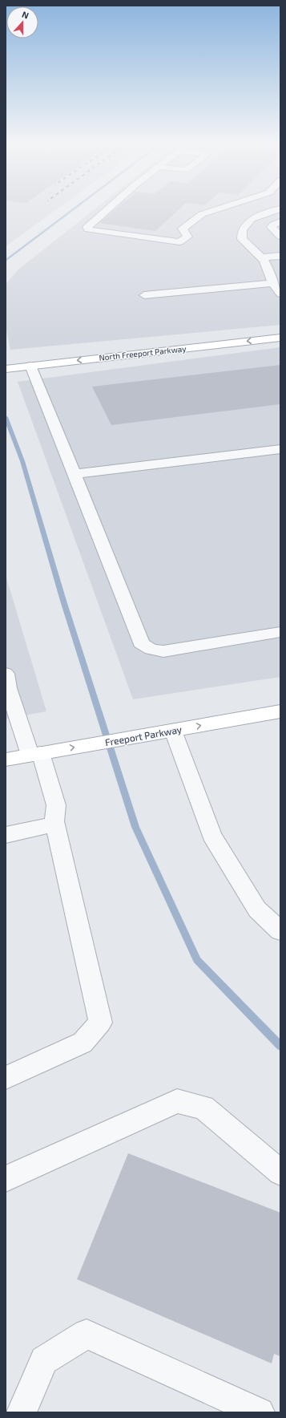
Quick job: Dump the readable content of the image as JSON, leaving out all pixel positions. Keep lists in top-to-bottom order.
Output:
{
  "streets": {
    "main road": ["North Freeport Parkway", "Freeport Parkway"]
  },
  "one_way": ["North Freeport Parkway", "Freeport Parkway"],
  "north": "top"
}
